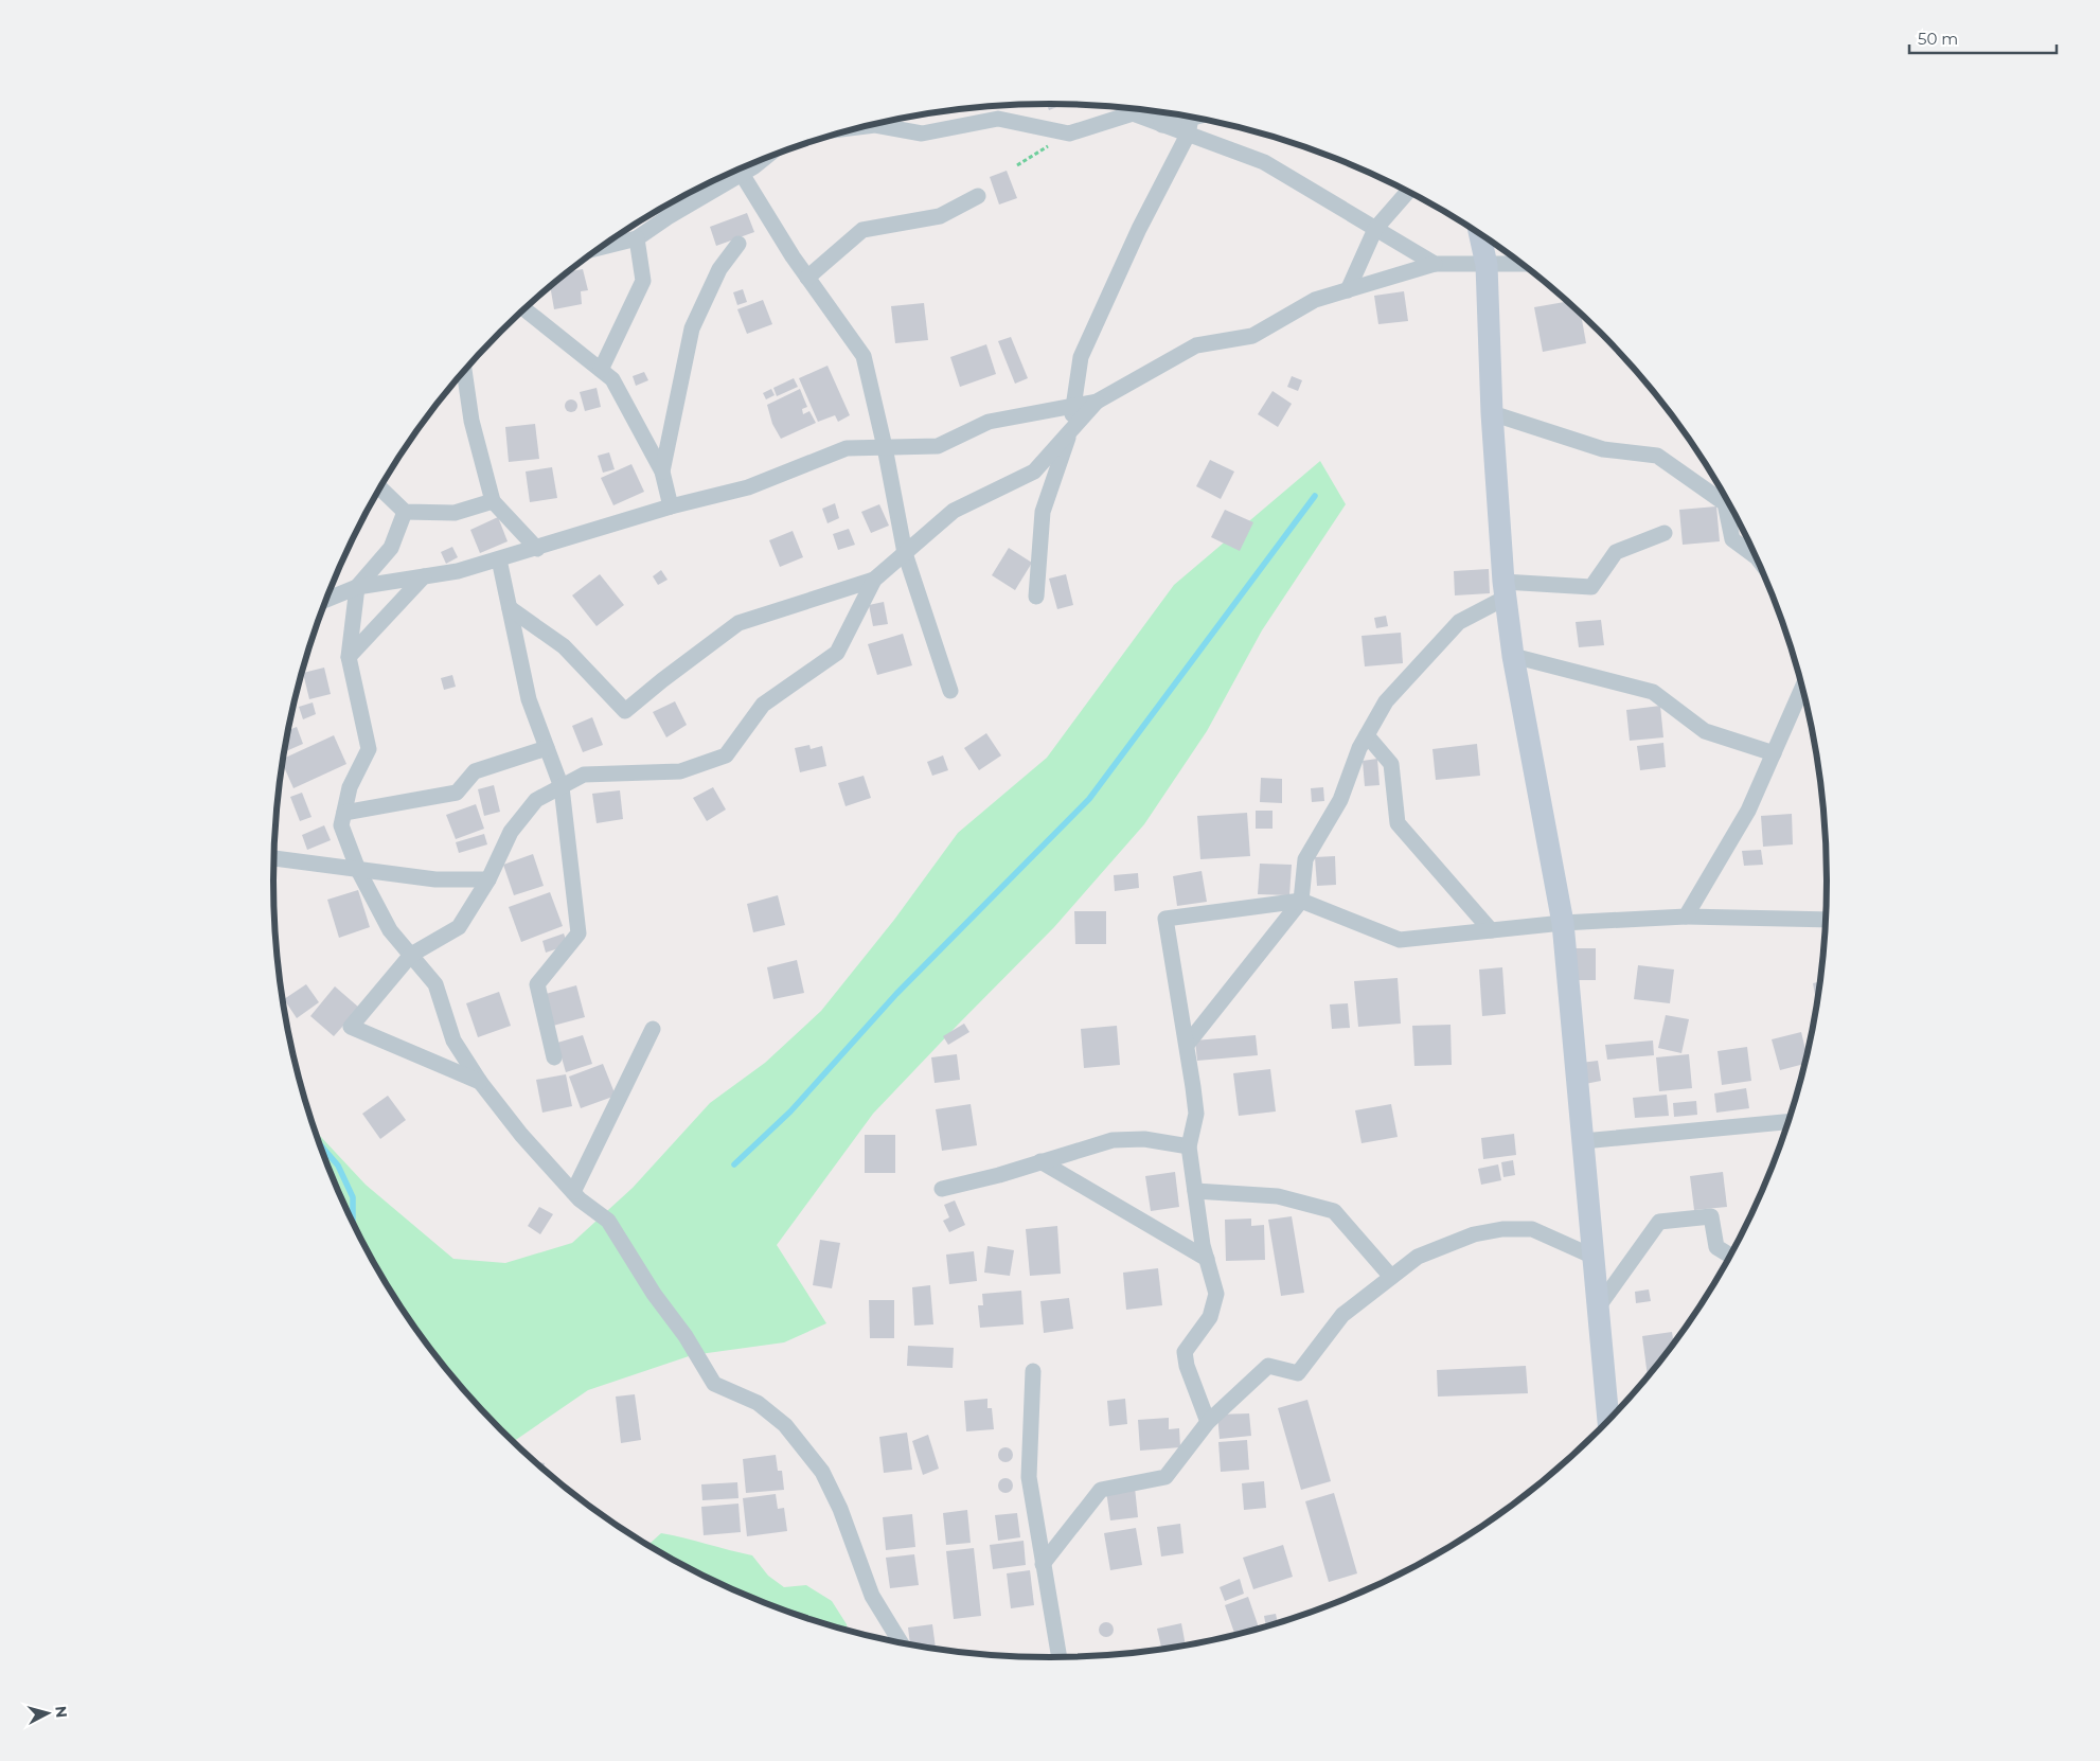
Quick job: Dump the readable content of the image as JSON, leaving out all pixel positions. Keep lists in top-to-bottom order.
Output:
{
  "scale_bar": "50 m",
  "north": "right"
}
